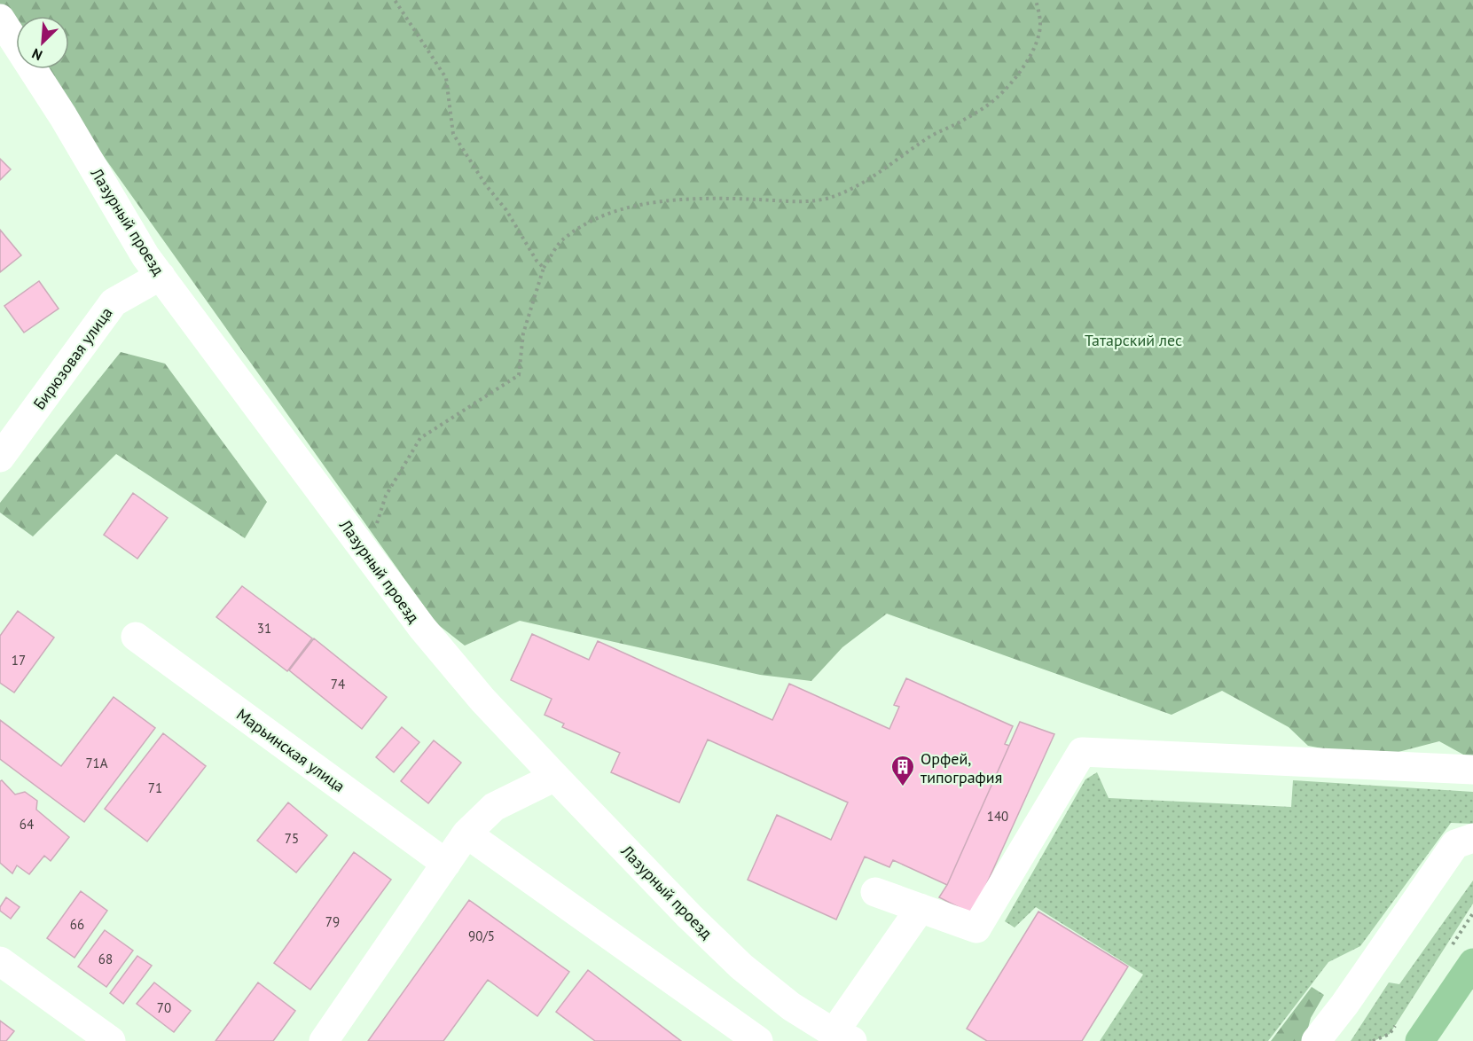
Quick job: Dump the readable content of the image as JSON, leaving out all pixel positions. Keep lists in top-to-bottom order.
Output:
{
  "streets": {
    "street": ["Лазурный проезд", "Бирюзовая улица", "Марьинская улица"]
  },
  "crossings": [
    ["Лазурный проезд", "Бирюзовая улица"]
  ],
  "parks": ["Татарский лес"],
  "places": {
    "building": ["Орфей, типография"]
  },
  "house_numbers": [
    "31",
    "17",
    "74",
    "71А",
    "71",
    "140",
    "64",
    "75",
    "79",
    "66",
    "90/5",
    "68",
    "70"
  ],
  "north": "bottom left"
}
